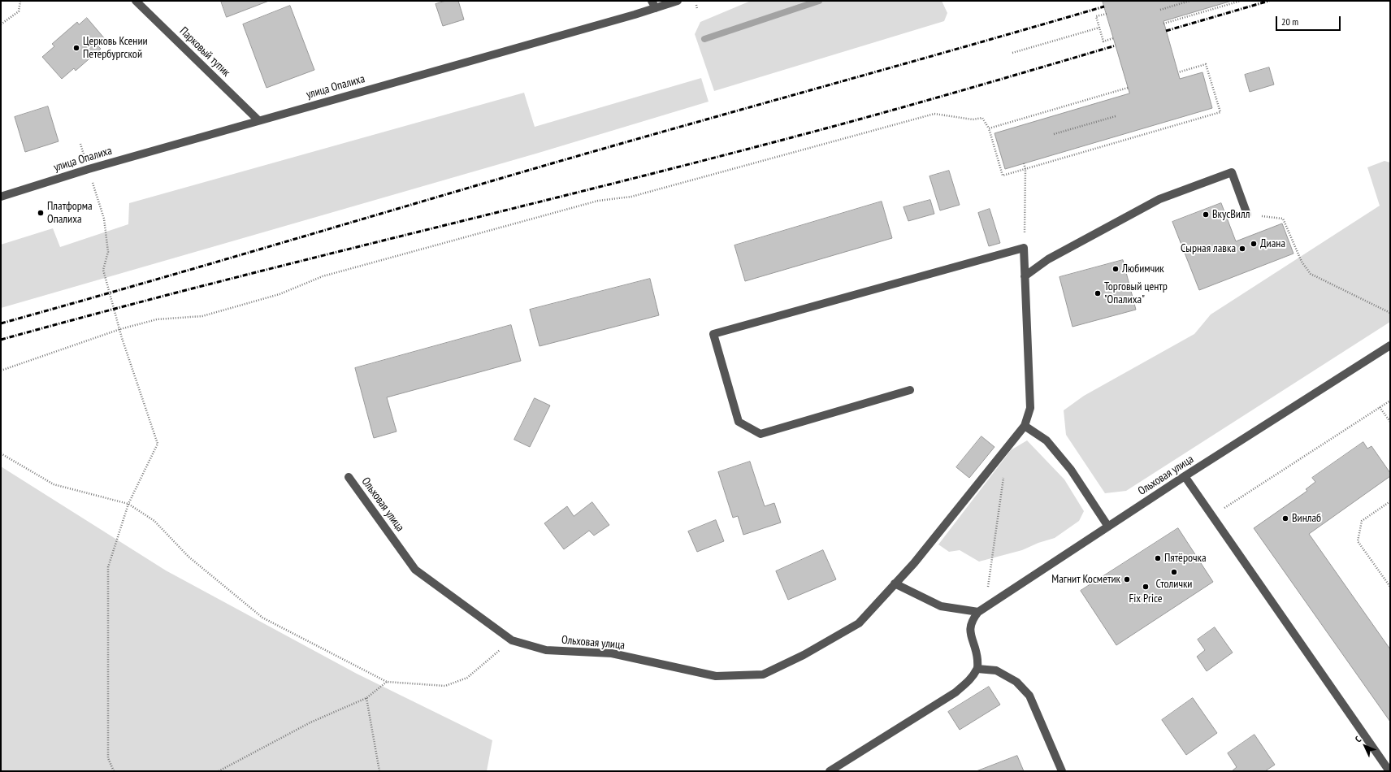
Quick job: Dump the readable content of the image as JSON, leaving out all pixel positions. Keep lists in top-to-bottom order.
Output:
{
  "streets": {
    "street": ["Парковый тупик", "улица Опалиха", "Ольховая улица"]
  },
  "crossings": [
    ["Парковый тупик", "улица Опалиха"]
  ],
  "places": [
    "Церковь Ксении Петербургской",
    "Платформа Опалиха",
    "ВкусВилл",
    "Диана",
    "Сырная лавка",
    "Любимчик",
    "Торговый центр \"Опалиха\"",
    "Винлаб",
    "Пятёрочка",
    "Столички",
    "Магнит Косметик",
    "Fix Price"
  ],
  "scale_bar": "20 m",
  "north": "top left"
}
